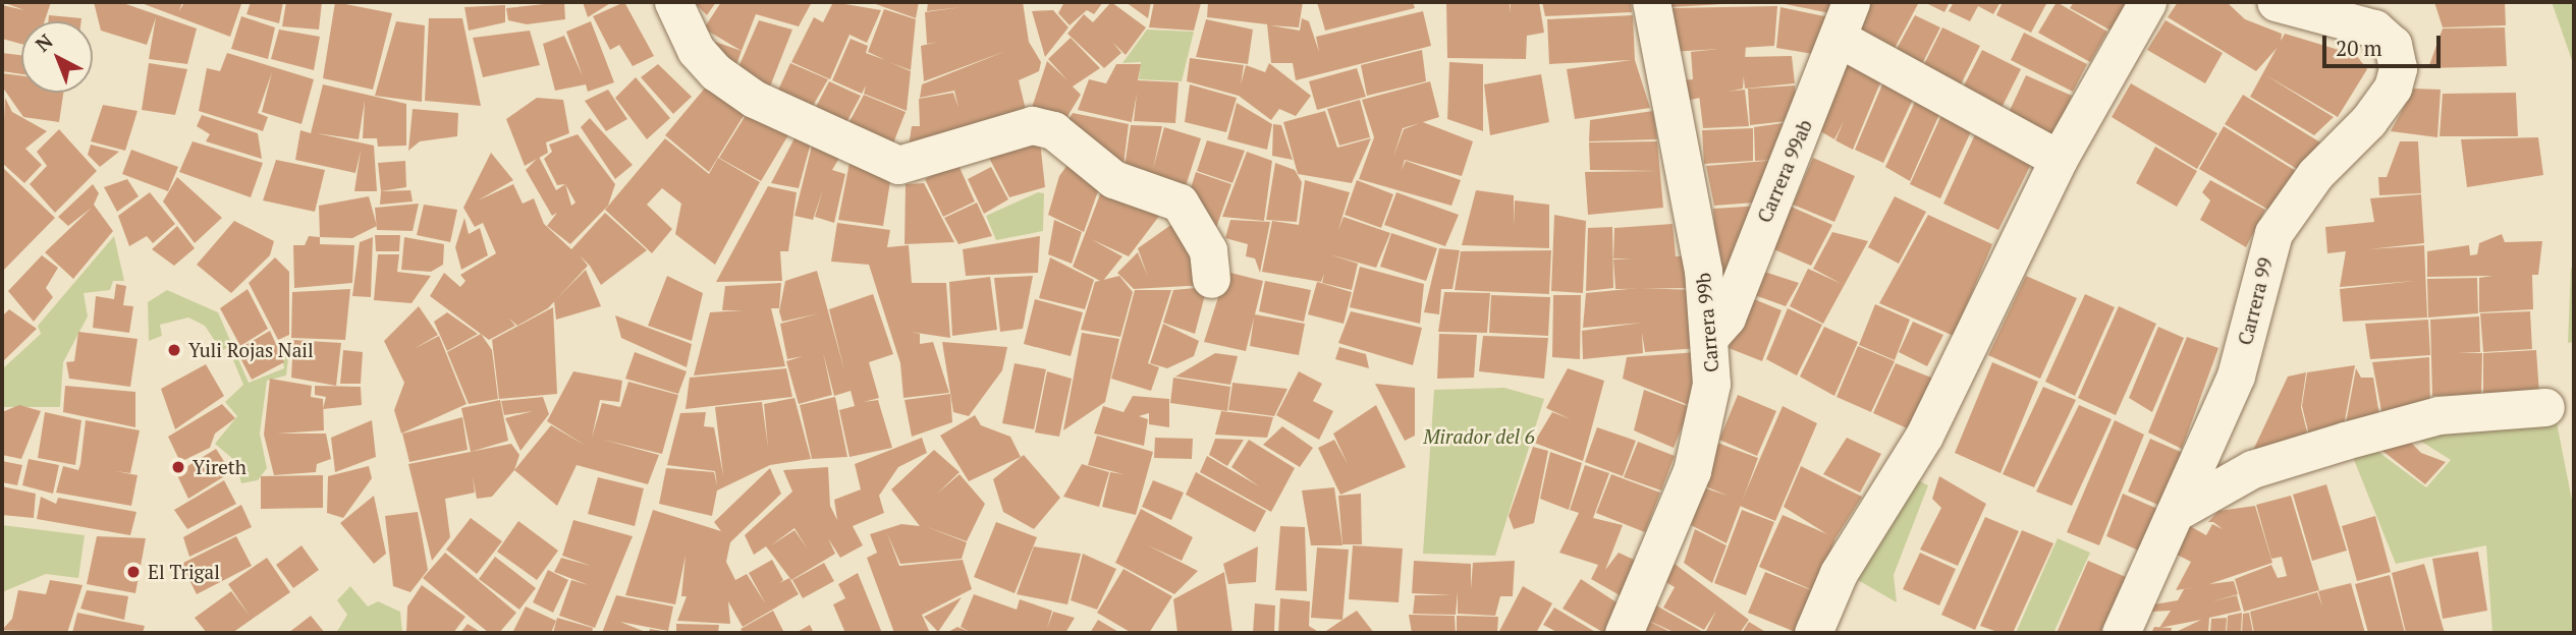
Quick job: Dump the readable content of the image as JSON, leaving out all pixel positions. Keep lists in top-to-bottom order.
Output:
{
  "streets": {
    "street": ["Carrera 99ab", "Carrera 99", "Carrera 99b"]
  },
  "crossings": [
    ["Carrera 99ab", "Carrera 99b"]
  ],
  "parks": ["Mirador del 6"],
  "places": ["Yuli Rojas Nail", "Yireth", "El Trigal"],
  "scale_bar": "20 m",
  "north": "top left"
}
